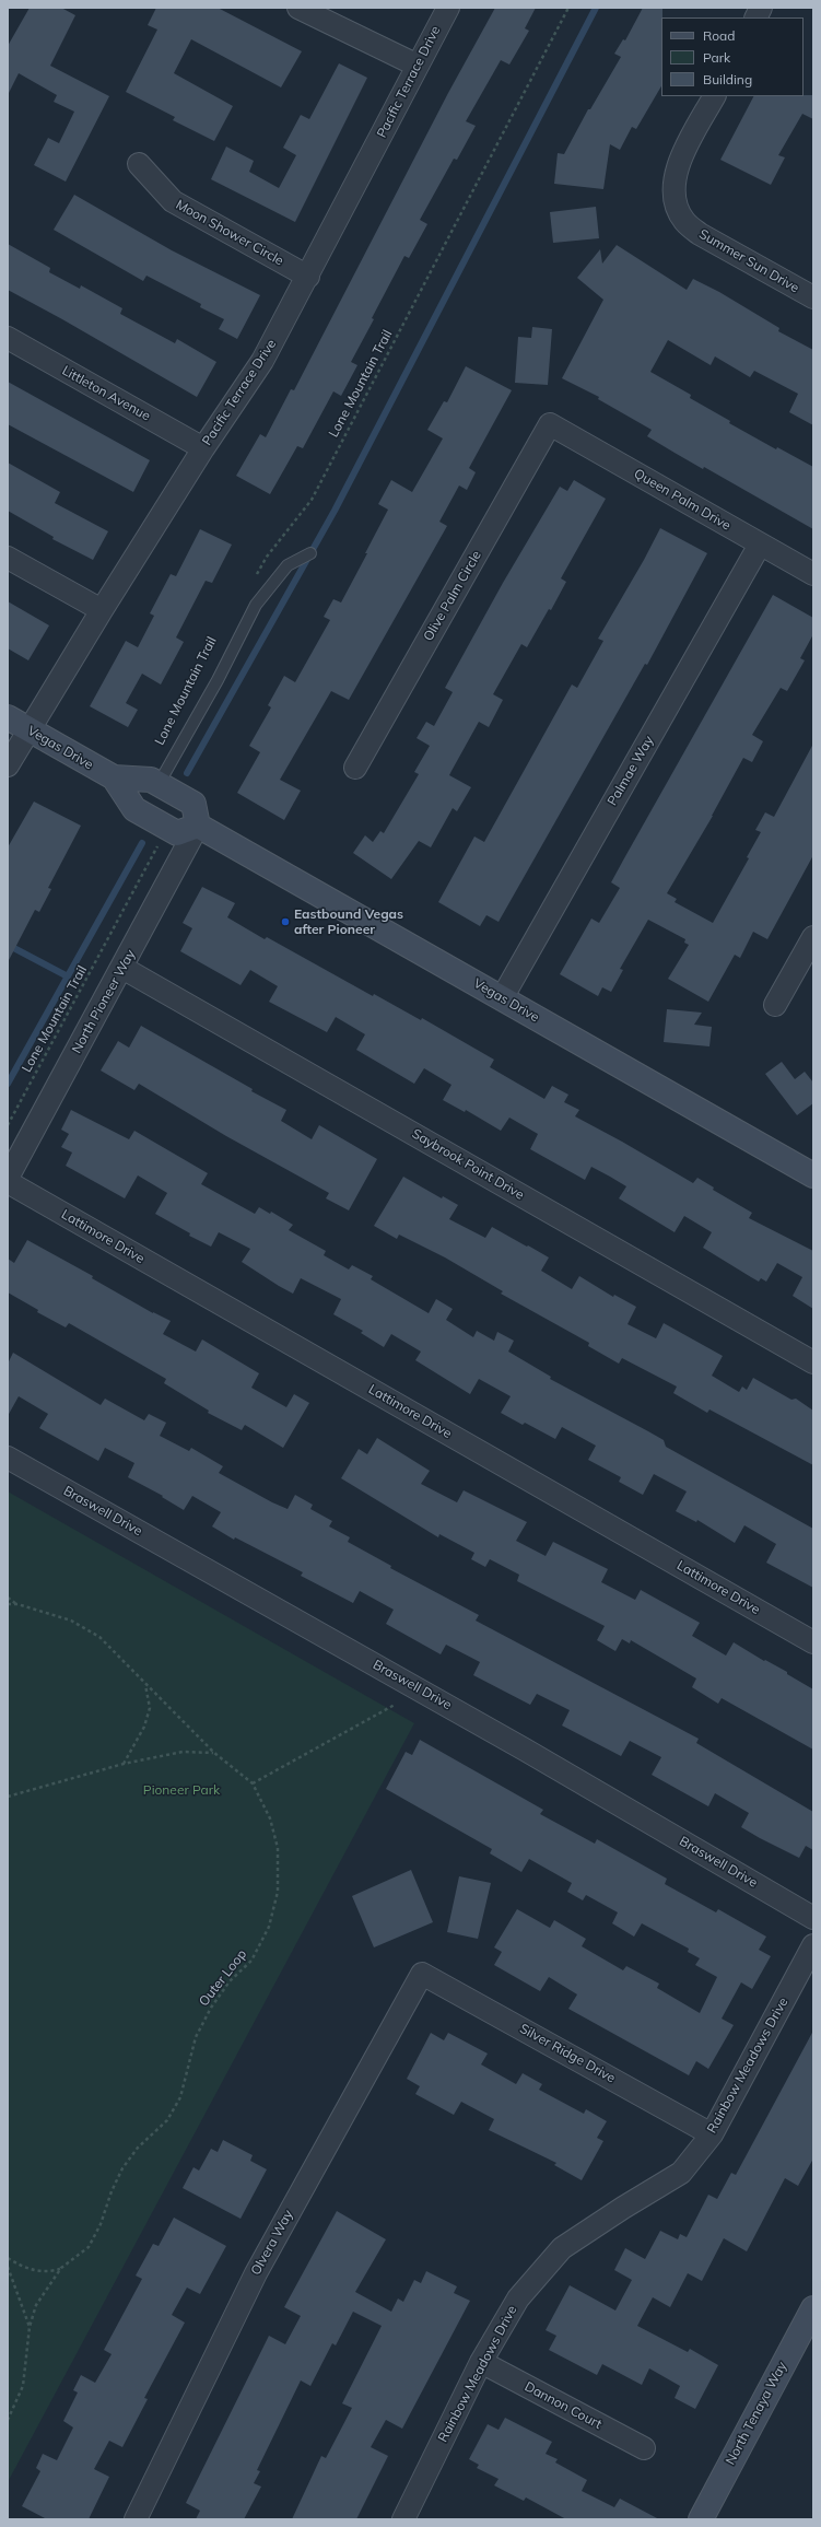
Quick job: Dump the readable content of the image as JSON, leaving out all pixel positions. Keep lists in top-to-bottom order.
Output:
{
  "streets": {
    "main road": ["Vegas Drive", "North Tenaya Way"],
    "street": [
      "Pacific Terrace Drive",
      "Moon Shower Circle",
      "Summer Sun Drive",
      "Littleton Avenue",
      "Queen Palm Drive",
      "Olive Palm Circle",
      "Palmae Way",
      "North Pioneer Way",
      "Saybrook Point Drive",
      "Lattimore Drive",
      "Braswell Drive",
      "Silver Ridge Drive",
      "Rainbow Meadows Drive",
      "Olvera Way",
      "Dannon Court"
    ],
    "path": ["Lone Mountain Trail", "Outer Loop"]
  },
  "crossings": [
    ["Pacific Terrace Drive", "Moon Shower Circle"],
    ["Pacific Terrace Drive", "Littleton Avenue"],
    ["Pacific Terrace Drive", "Vegas Drive"],
    ["Queen Palm Drive", "Olive Palm Circle"],
    ["Queen Palm Drive", "Palmae Way"],
    ["Vegas Drive", "Palmae Way"],
    ["Vegas Drive", "North Pioneer Way"],
    ["North Pioneer Way", "Saybrook Point Drive"],
    ["Silver Ridge Drive", "Rainbow Meadows Drive"],
    ["Silver Ridge Drive", "Olvera Way"],
    ["Rainbow Meadows Drive", "Dannon Court"]
  ],
  "parks": ["Pioneer Park"],
  "places": ["Eastbound Vegas after Pioneer"],
  "legend": ["Road", "Park", "Building"]
}
